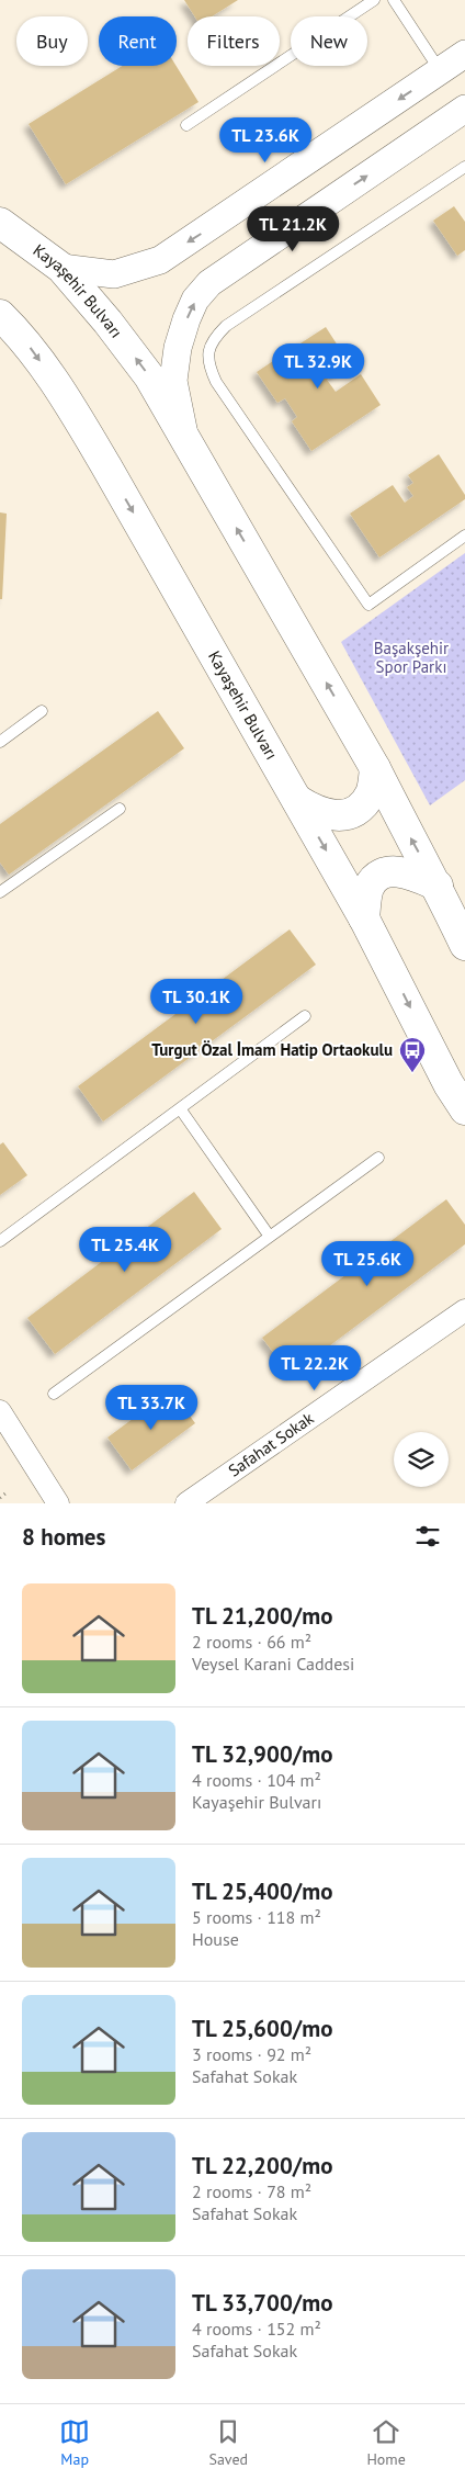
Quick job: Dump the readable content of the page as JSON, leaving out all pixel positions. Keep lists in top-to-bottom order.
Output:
{
  "streets": {
    "main road": ["Kayaşehir Bulvarı"],
    "street": ["Safahat Sokak"]
  },
  "parks": ["Başakşehir Spor Parkı"],
  "places": {
    "bus stop": ["Turgut Özal İmam Hatip Ortaokulu"]
  },
  "page": {
    "chip": [
      "Buy",
      "Rent",
      "Filters",
      "New"
    ],
    "price": [
      "TL 23.6K",
      "TL 21.2K",
      "TL 32.9K",
      "TL 30.1K",
      "TL 25.4K",
      "TL 25.6K",
      "TL 22.2K",
      "TL 33.7K"
    ],
    "heading": "8 homes",
    "list": [
      {
        "name": "TL 21,200/mo",
        "note": "2 rooms · 66 m² · Veysel Karani Caddesi"
      },
      {
        "name": "TL 32,900/mo",
        "note": "4 rooms · 104 m² · Kayaşehir Bulvarı"
      },
      {
        "name": "TL 25,400/mo",
        "note": "5 rooms · 118 m² · House"
      },
      {
        "name": "TL 25,600/mo",
        "note": "3 rooms · 92 m² · Safahat Sokak"
      },
      {
        "name": "TL 22,200/mo",
        "note": "2 rooms · 78 m² · Safahat Sokak"
      },
      {
        "name": "TL 33,700/mo",
        "note": "4 rooms · 152 m² · Safahat Sokak"
      }
    ],
    "tabs": ["Map", "Saved", "Home"]
  }
}
